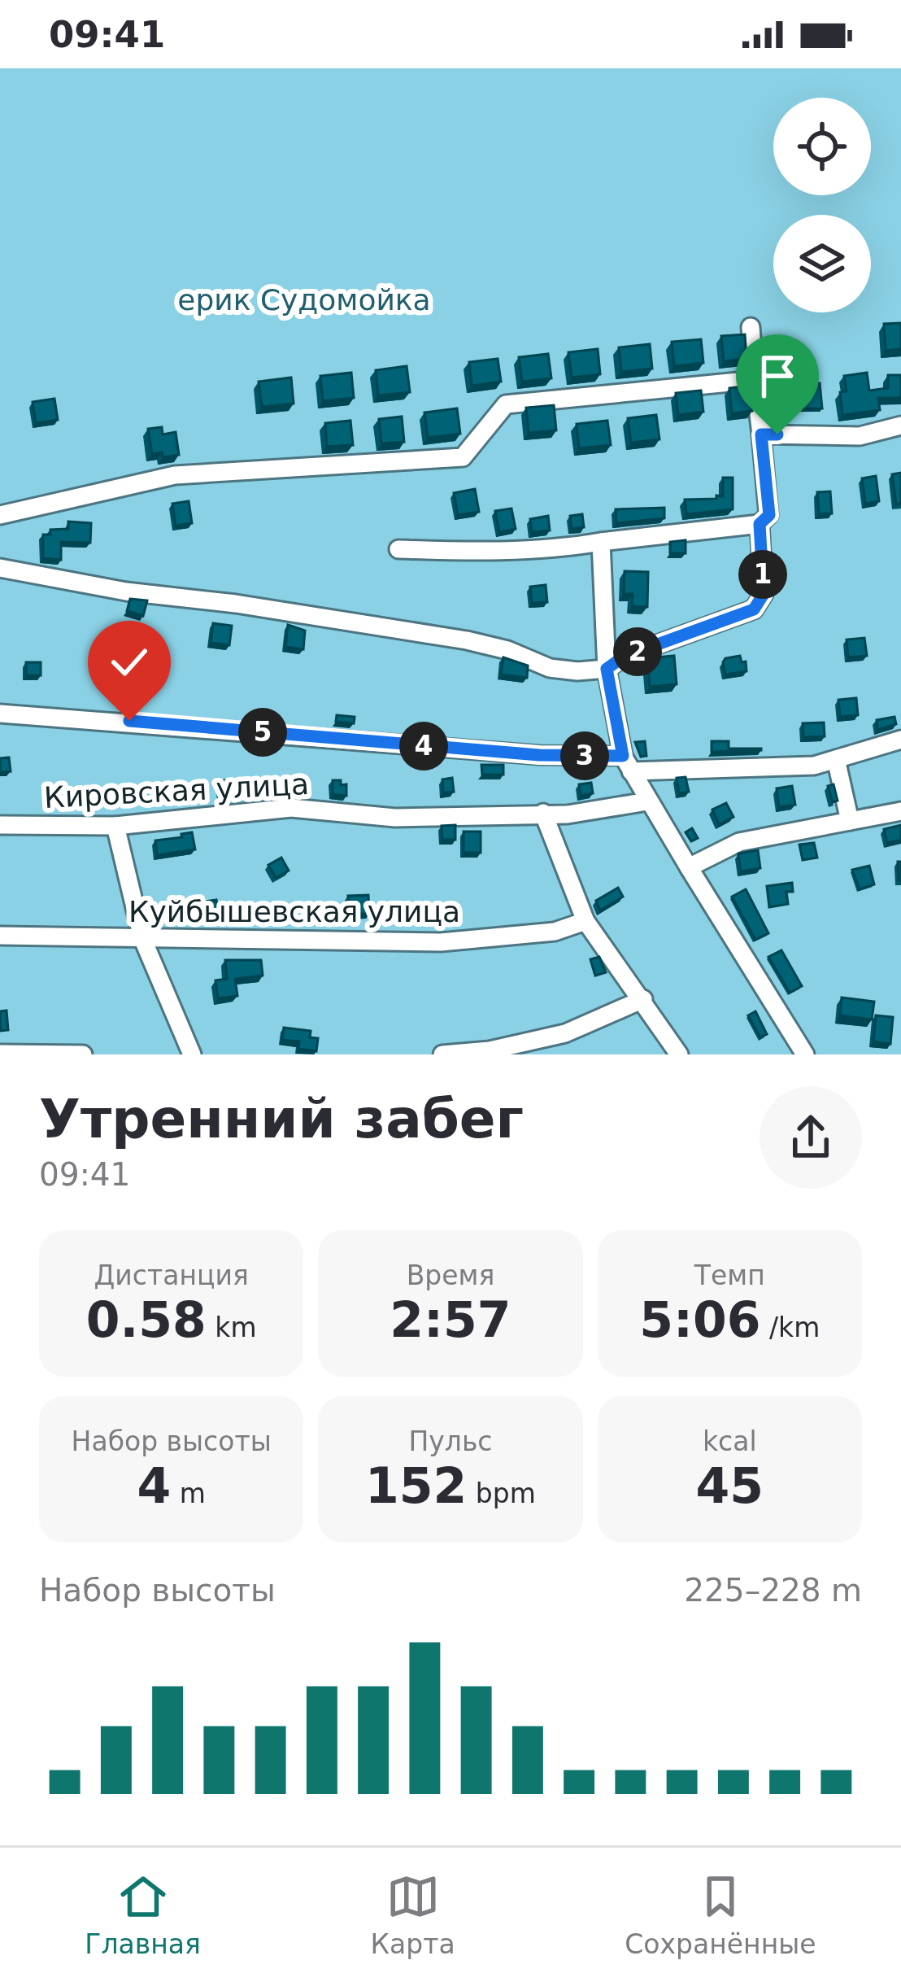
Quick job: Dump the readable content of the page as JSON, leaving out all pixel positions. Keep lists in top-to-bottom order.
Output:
{
  "streets": {
    "street": ["Кировская улица", "Куйбышевская улица"]
  },
  "parks": ["ерик Судомойка"],
  "page": {
    "status": "09:41",
    "pins": [
      "1",
      "2",
      "5",
      "4",
      "3"
    ],
    "heading": ["Утренний забег", "09:41"],
    "stats": [
      ["Дистанция", "0.58 km"],
      ["Время", "2:57"],
      ["Темп", "5:06 /km"],
      ["Набор высоты", "4 m"],
      ["Пульс", "152 bpm"],
      ["kcal", "45"]
    ],
    "chart": ["Набор высоты", "225–228 m"],
    "tabs": ["Главная", "Карта", "Сохранённые"]
  }
}
